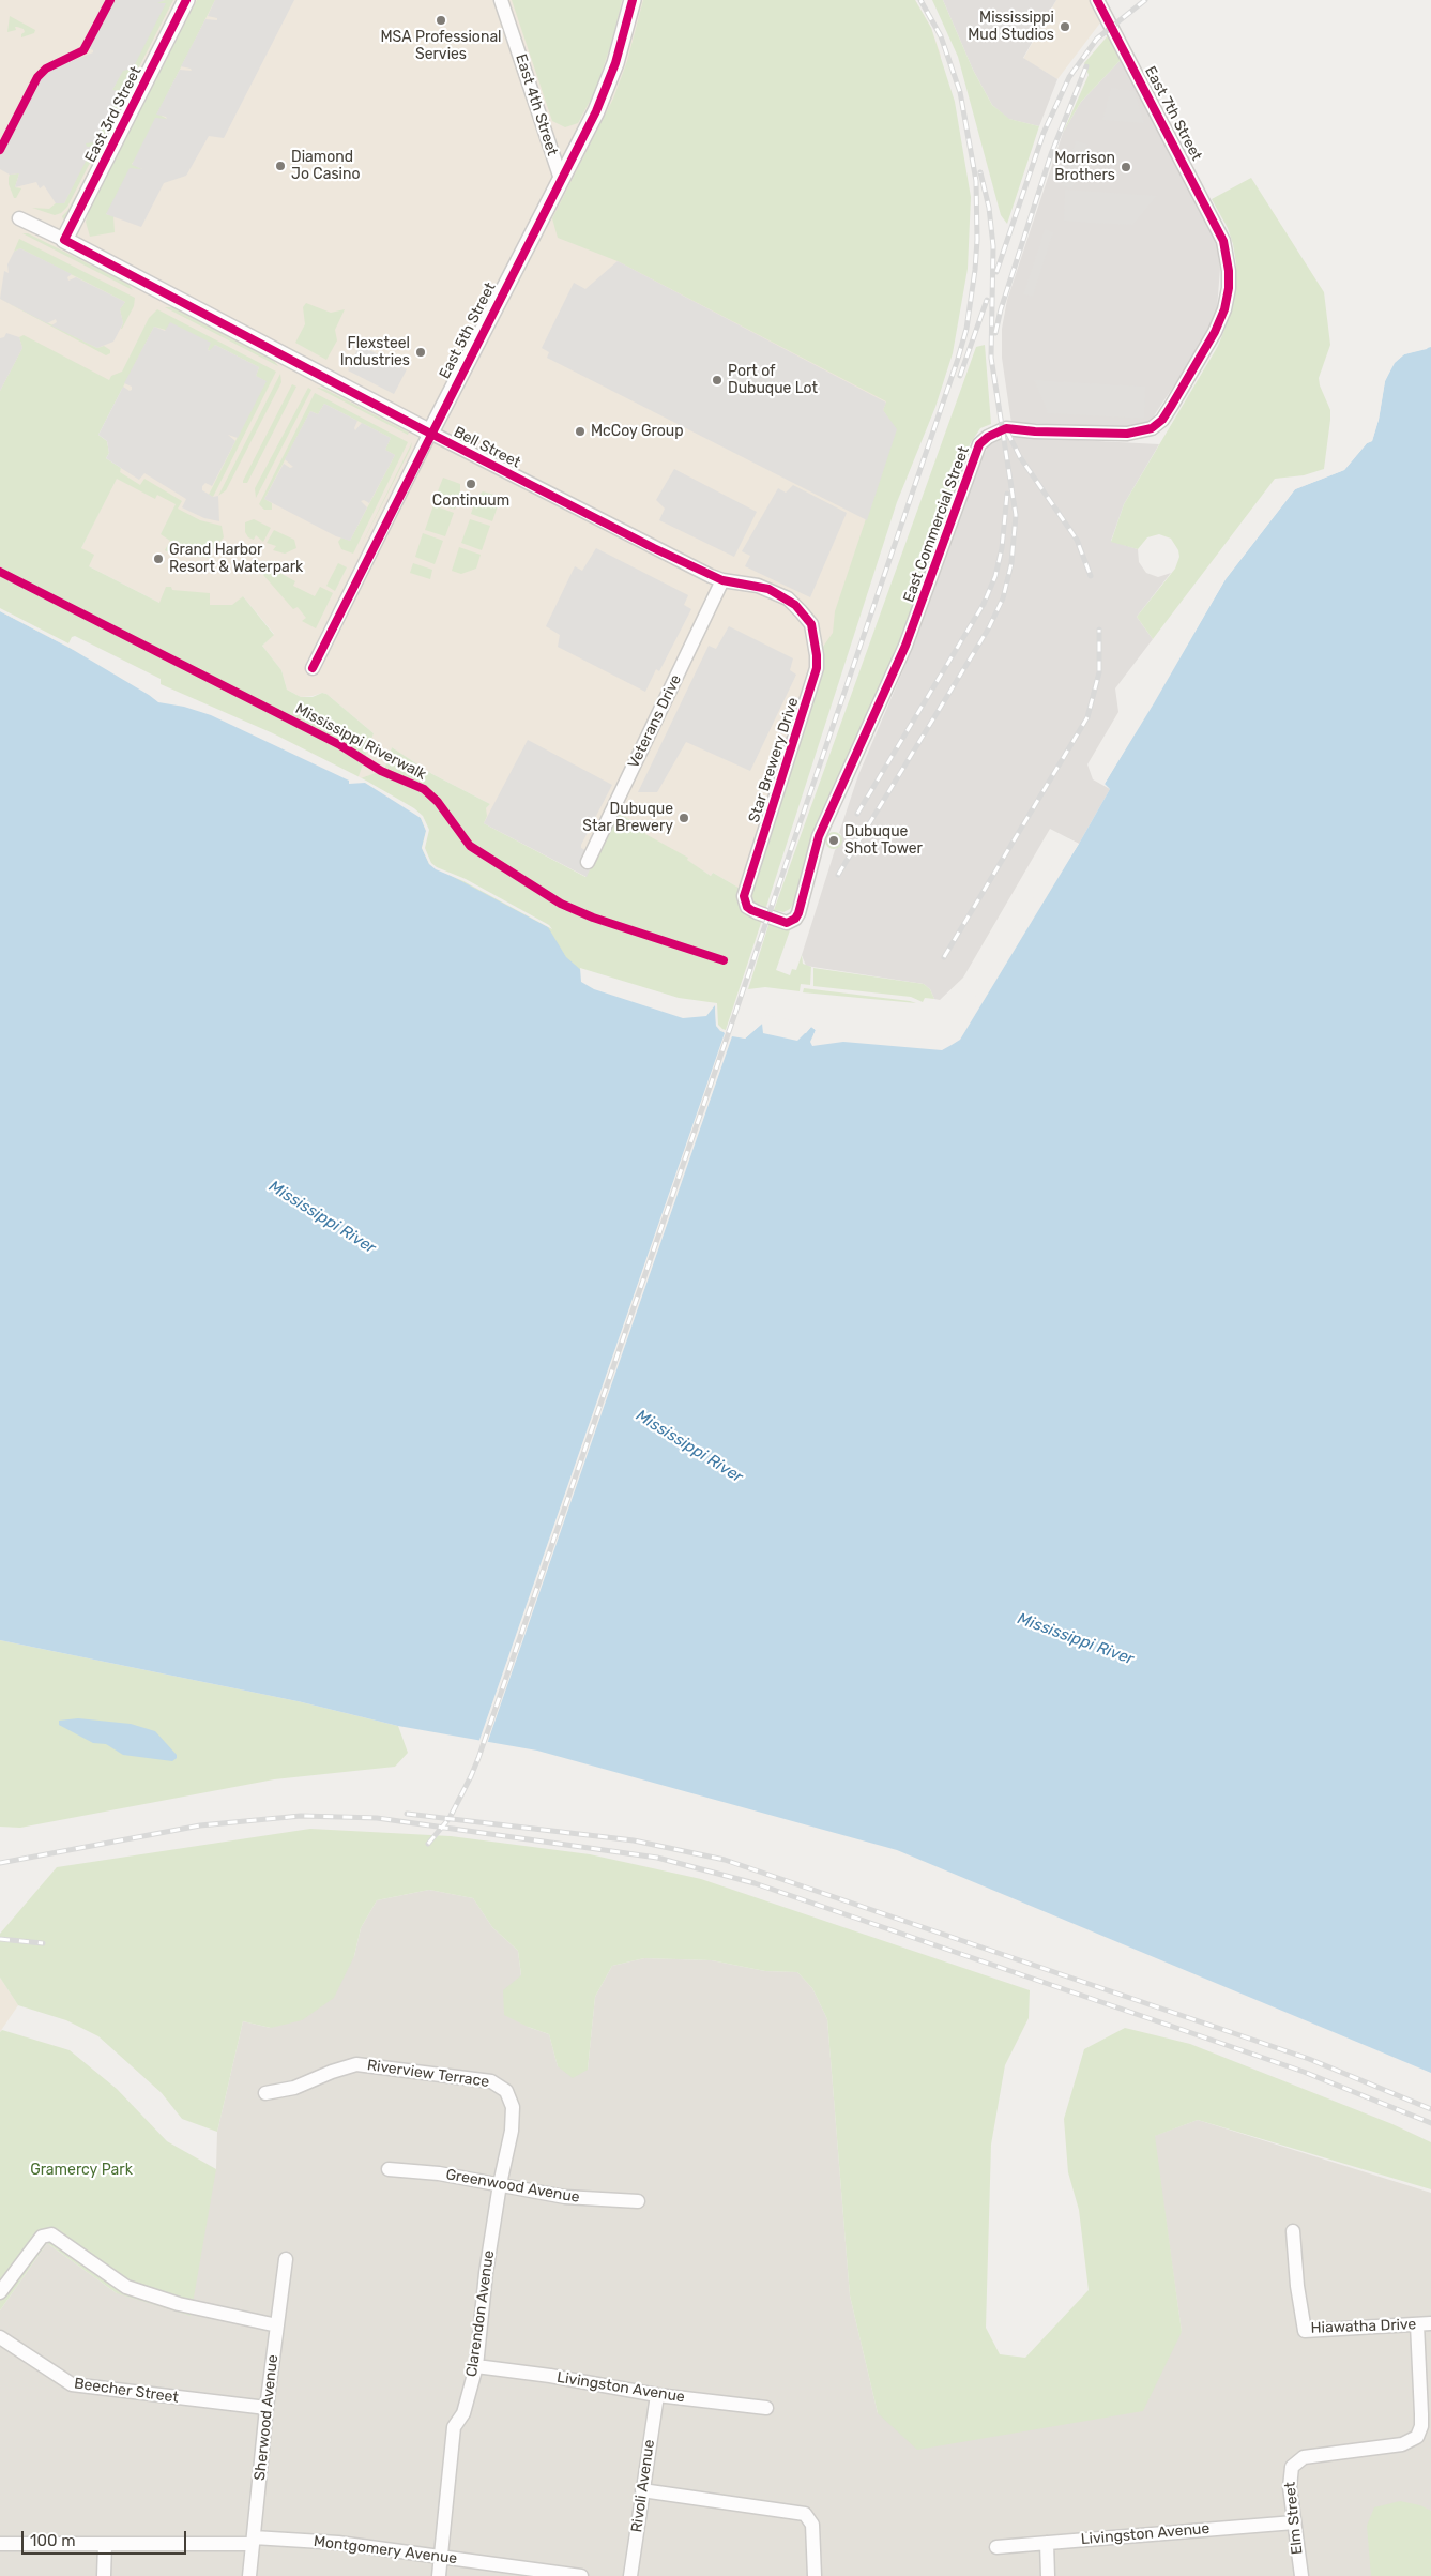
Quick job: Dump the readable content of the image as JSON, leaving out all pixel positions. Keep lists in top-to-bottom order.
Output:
{
  "streets": {
    "street": [
      "East 4th Street",
      "East 7th Street",
      "East 3rd Street",
      "East 5th Street",
      "Bell Street",
      "East Commercial Street",
      "Veterans Drive",
      "Star Brewery Drive",
      "Riverview Terrace",
      "Greenwood Avenue",
      "Clarendon Avenue",
      "Hiawatha Drive",
      "Livingston Avenue",
      "Beecher Street",
      "Sherwood Avenue",
      "Rivoli Avenue",
      "Elm Street",
      "Montgomery Avenue"
    ],
    "cycle path": ["Mississippi Riverwalk"]
  },
  "crossings": [
    ["East 4th Street", "East 5th Street"],
    ["East 7th Street", "East Commercial Street"],
    ["East 3rd Street", "Bell Street"],
    ["East 5th Street", "Bell Street"],
    ["Bell Street", "Veterans Drive"],
    ["Bell Street", "Star Brewery Drive"],
    ["East Commercial Street", "Star Brewery Drive"],
    ["Riverview Terrace", "Clarendon Avenue"],
    ["Greenwood Avenue", "Clarendon Avenue"],
    ["Clarendon Avenue", "Livingston Avenue"],
    ["Clarendon Avenue", "Montgomery Avenue"],
    ["Hiawatha Drive", "Elm Street"],
    ["Livingston Avenue", "Rivoli Avenue"],
    ["Livingston Avenue", "Elm Street"],
    ["Beecher Street", "Sherwood Avenue"],
    ["Sherwood Avenue", "Montgomery Avenue"]
  ],
  "water": ["Mississippi River"],
  "parks": ["Gramercy Park"],
  "places": [
    "MSA Professional Servies",
    "Mississippi Mud Studios",
    "Diamond Jo Casino",
    "Morrison Brothers",
    "Flexsteel Industries",
    "Port of Dubuque Lot",
    "McCoy Group",
    "Continuum",
    "Grand Harbor Resort & Waterpark",
    "Dubuque Star Brewery",
    "Dubuque Shot Tower"
  ],
  "scale_bar": "100 m"
}
